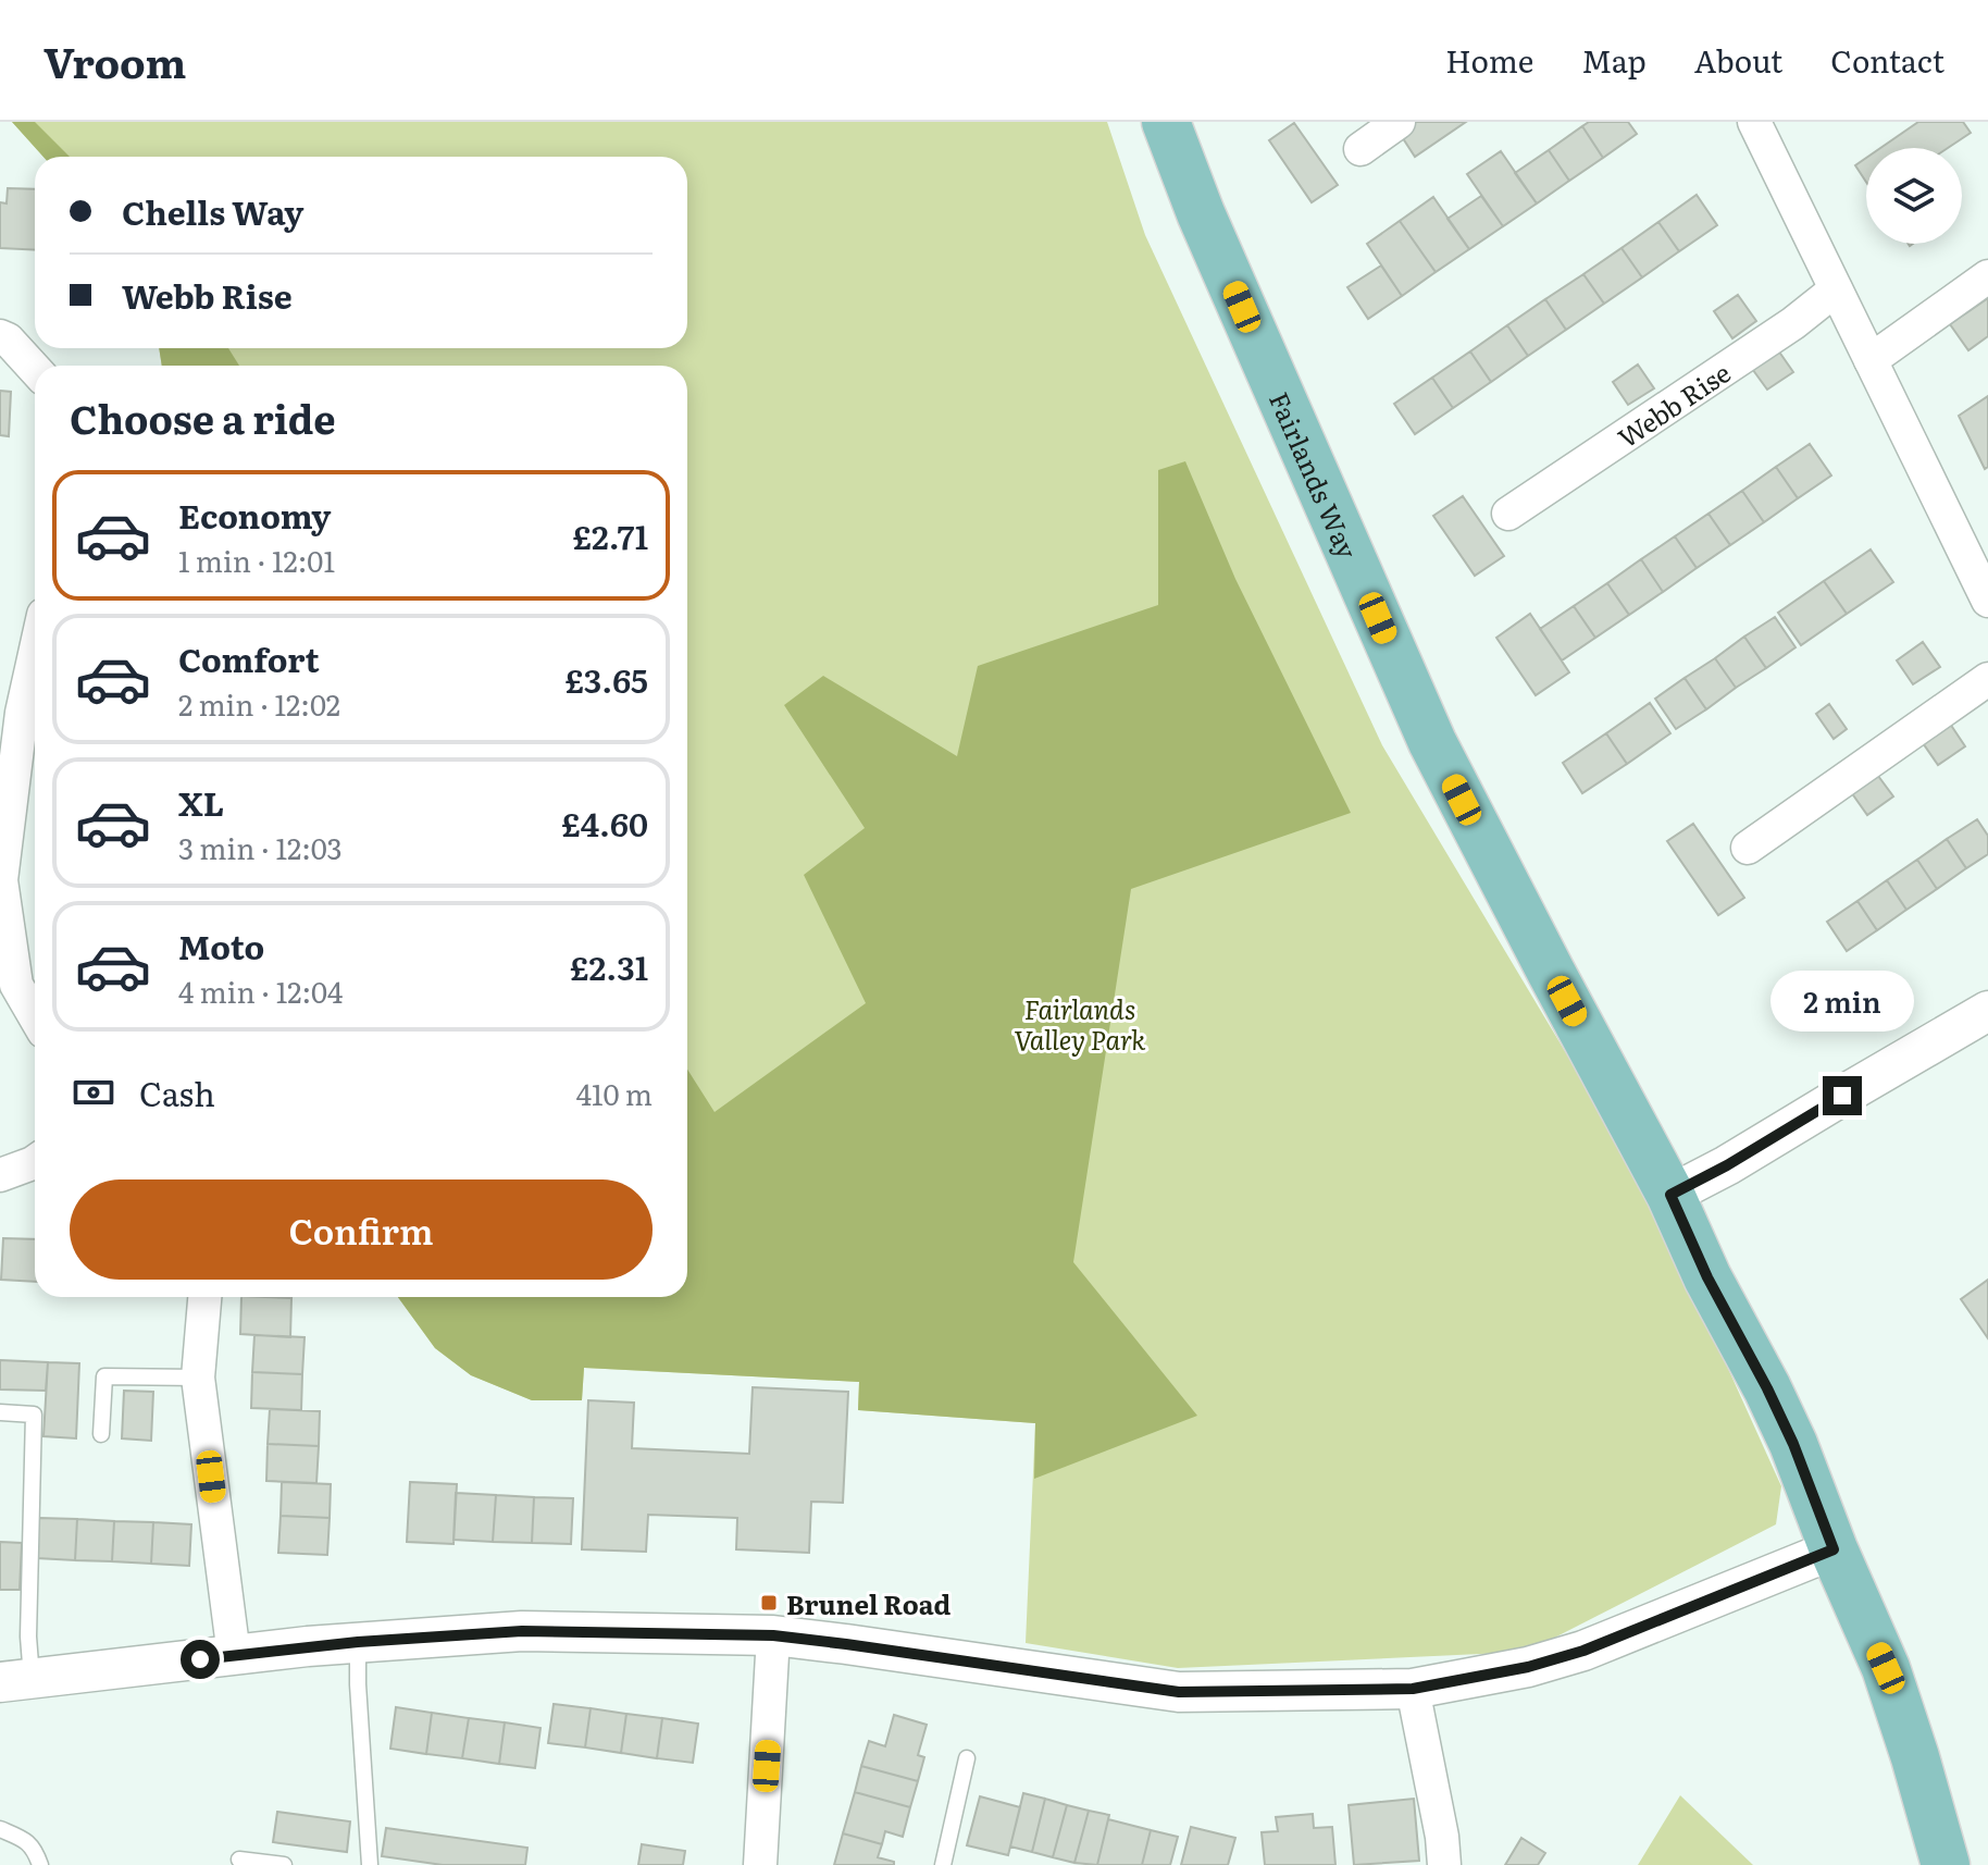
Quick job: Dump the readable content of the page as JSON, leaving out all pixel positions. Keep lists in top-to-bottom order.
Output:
{
  "streets": {
    "main road": ["Fairlands Way"],
    "street": ["Webb Rise"]
  },
  "parks": ["Fairlands Valley Park"],
  "places": {
    "transit": ["Brunel Road"]
  },
  "page": {
    "header": "Vroom",
    "nav": [
      "Home",
      "Map",
      "About",
      "Contact"
    ],
    "banner": ["Chells Way", "Webb Rise"],
    "heading": "Choose a ride",
    "list": [
      {
        "name": "Economy",
        "note": "1 min · 12:01",
        "value": "£2.71"
      },
      {
        "name": "Comfort",
        "note": "2 min · 12:02",
        "value": "£3.65"
      },
      {
        "name": "XL",
        "note": "3 min · 12:03",
        "value": "£4.60"
      },
      {
        "name": "Moto",
        "note": "4 min · 12:04",
        "value": "£2.31"
      }
    ],
    "bubble": "2 min",
    "pay": ["Cash", "410 m"],
    "buttons": "Confirm"
  }
}
